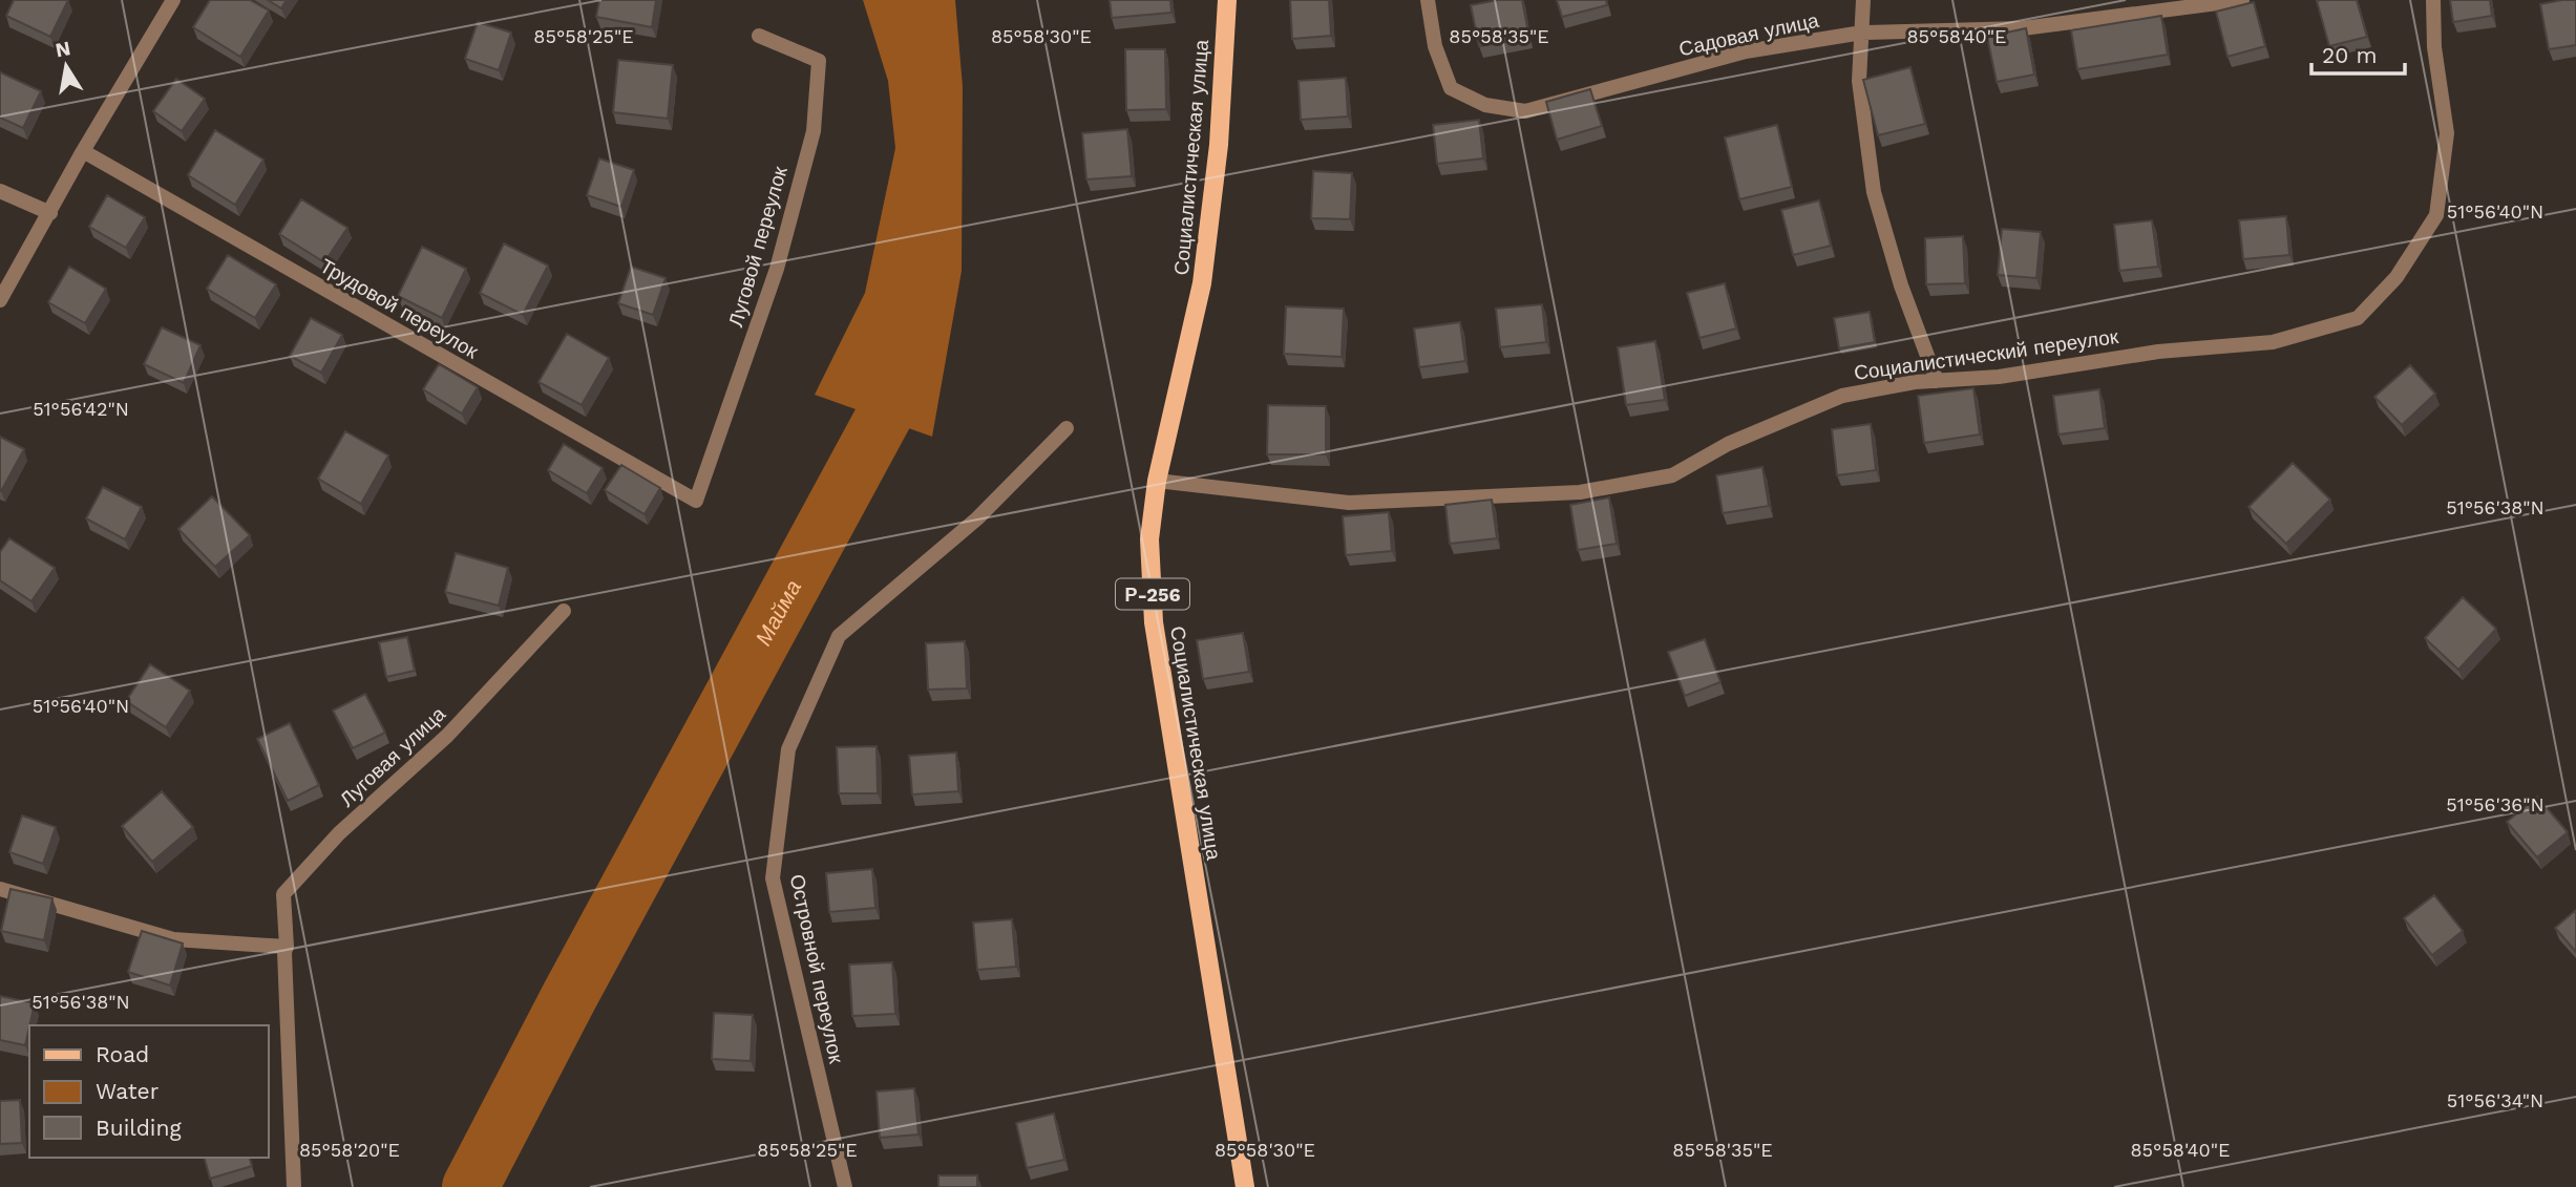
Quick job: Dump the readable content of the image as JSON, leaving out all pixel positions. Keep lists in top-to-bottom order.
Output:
{
  "streets": {
    "main road": ["Социалистическая улица", "Р-256"],
    "street": [
      "Садовая улица",
      "Луговой переулок",
      "Трудовой переулок",
      "Социалистический переулок",
      "Луговая улица",
      "Островной переулок"
    ]
  },
  "crossings": [
    ["Социалистическая улица", "Социалистический переулок"],
    ["Луговой переулок", "Трудовой переулок"]
  ],
  "water": ["Майма"],
  "legend": ["Road", "Water", "Building"],
  "scale_bar": "20 m",
  "north": "top",
  "coordinates": [
    "85°58'25\"E",
    "85°58'30\"E",
    "85°58'35\"E",
    "85°58'40\"E",
    "51°56'40\"N",
    "51°56'42\"N",
    "51°56'38\"N",
    "51°56'36\"N",
    "51°56'34\"N",
    "85°58'20\"E"
  ]
}
